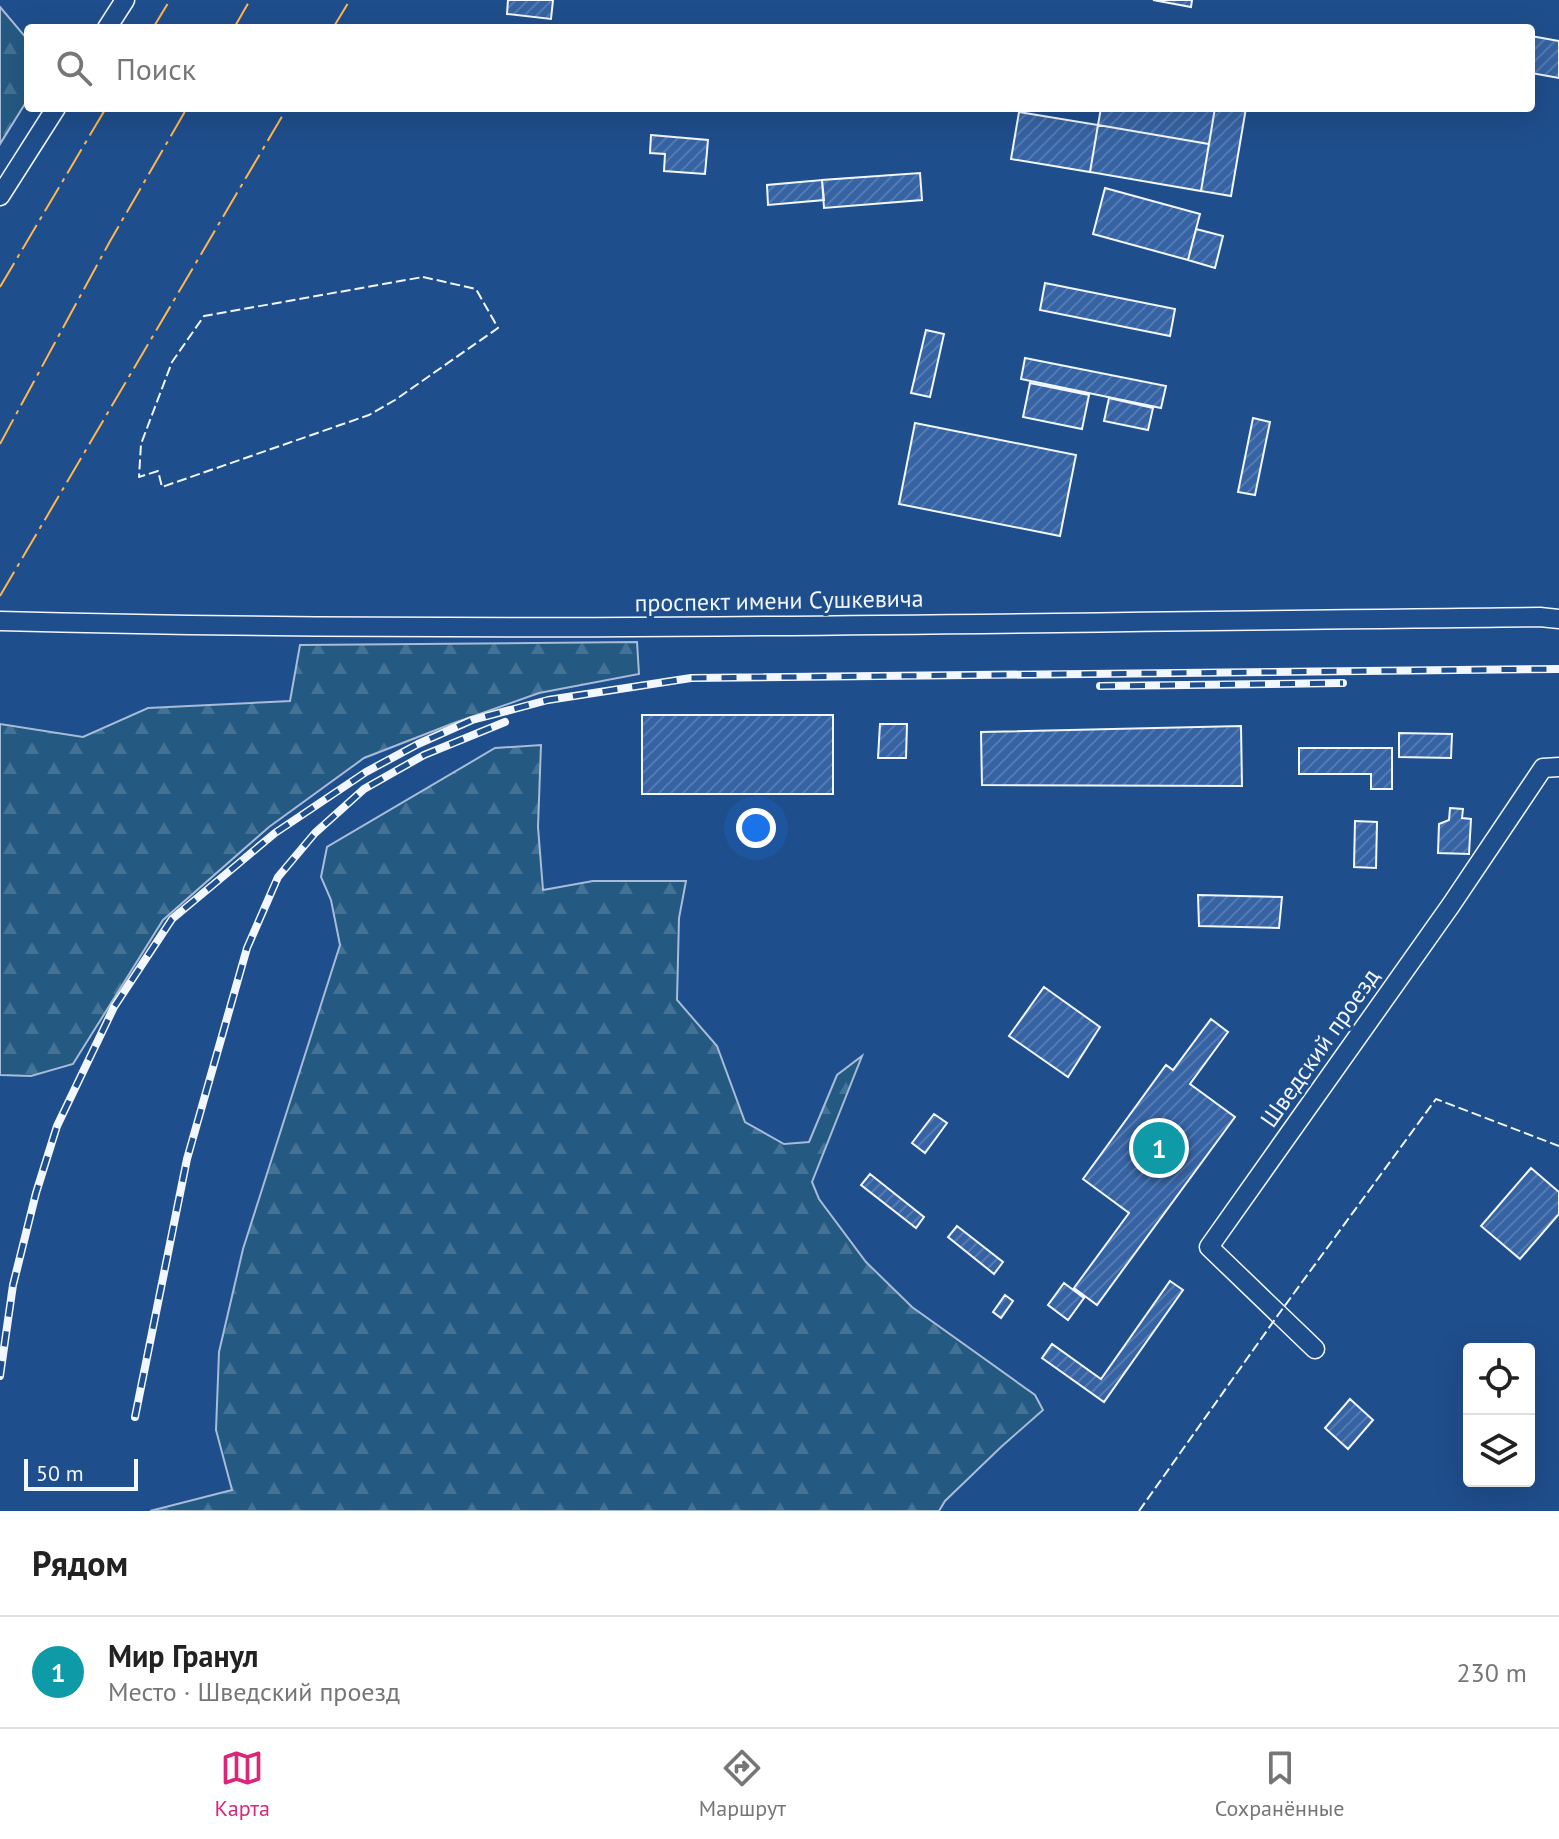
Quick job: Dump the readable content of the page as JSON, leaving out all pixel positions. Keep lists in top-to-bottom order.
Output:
{
  "streets": {
    "street": ["проспект имени Сушкевича", "Шведский проезд"]
  },
  "scale_bar": "50 m",
  "page": {
    "search": "Поиск",
    "pins": "1",
    "scale": "50 m",
    "heading": "Рядом",
    "list": [
      {
        "mark": "1",
        "name": "Мир Гранул",
        "note": "Место · Шведский проезд",
        "value": "230 m"
      }
    ],
    "nav": ["Карта", "Маршрут", "Сохранённые"]
  }
}
